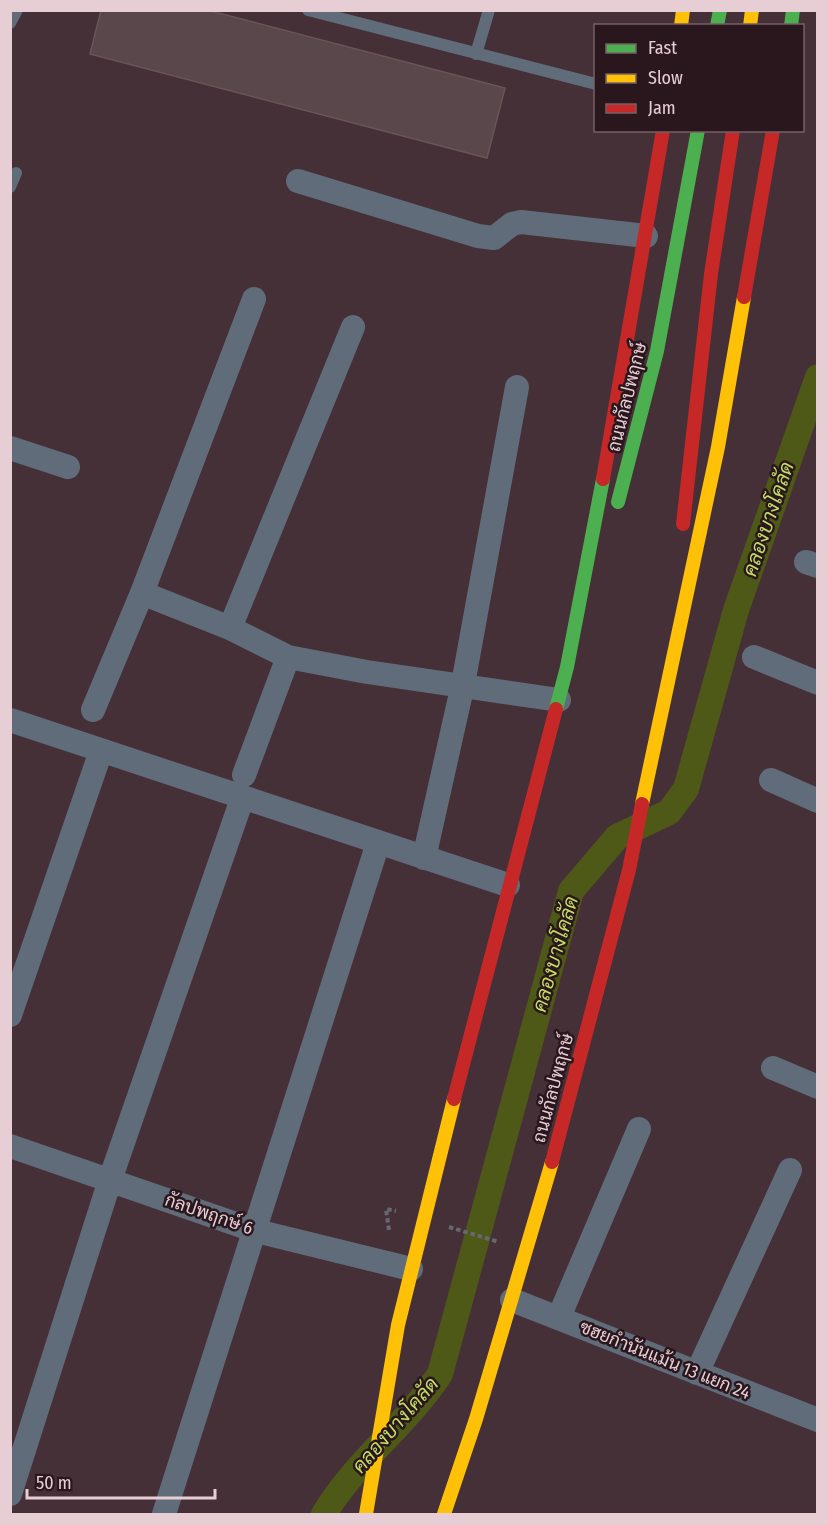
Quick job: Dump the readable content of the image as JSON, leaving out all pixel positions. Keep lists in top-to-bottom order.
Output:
{
  "streets": {
    "main road": ["ถนนกัลปพฤกษ์"],
    "street": ["กัลปพฤกษ์ 6", "ซฮยกำนันแม้น 13 แยก 24"]
  },
  "crossings": [
    ["ถนนกัลปพฤกษ์", "กัลปพฤกษ์ 6"],
    ["ถนนกัลปพฤกษ์", "ซฮยกำนันแม้น 13 แยก 24"]
  ],
  "water": ["คลองบางโคลัด"],
  "legend": ["Fast", "Slow", "Jam"],
  "scale_bar": "50 m"
}
